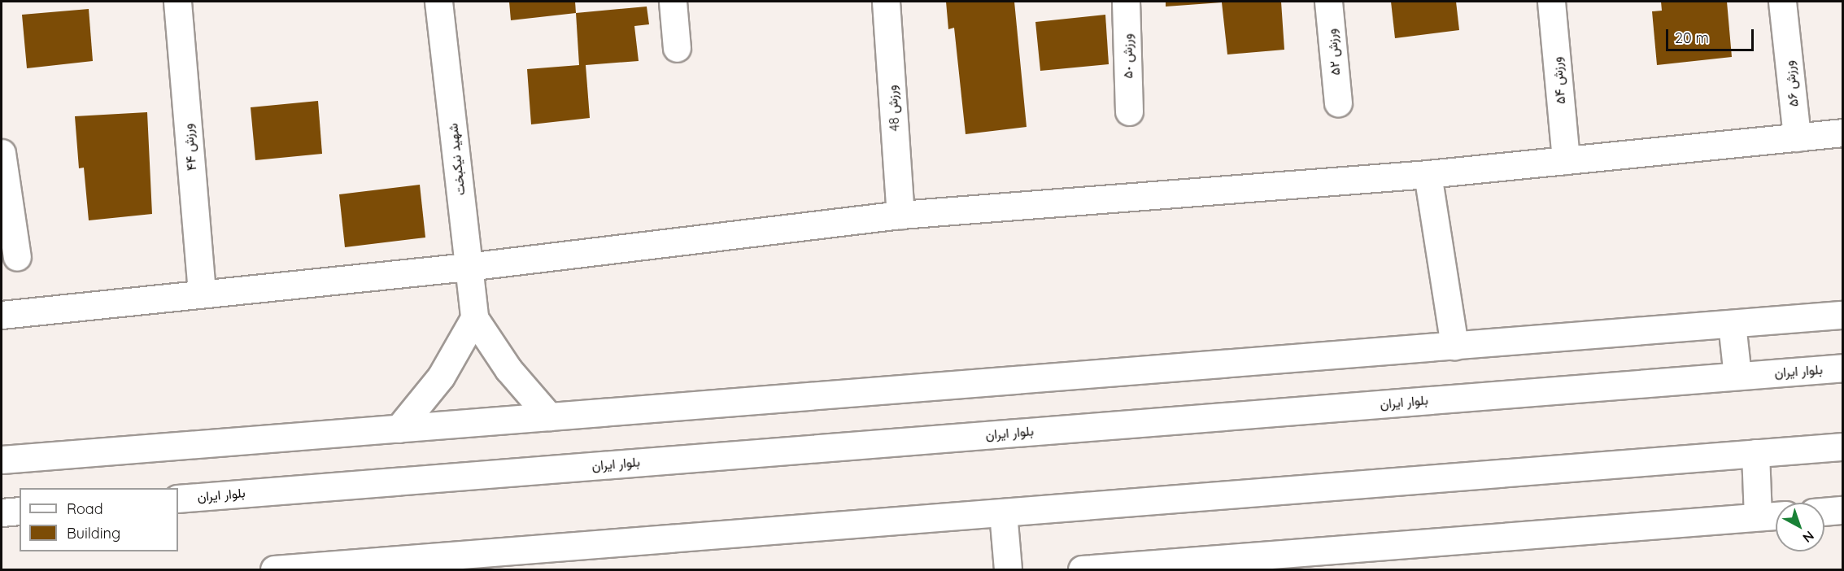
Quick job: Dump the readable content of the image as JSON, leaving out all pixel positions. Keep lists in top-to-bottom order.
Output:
{
  "streets": {
    "street": [
      "ورزش ۵٢",
      "ورزش ۵٠",
      "ورزش ۵۴",
      "ورزش ۵۶",
      "ورزش 48",
      "ورزش ۴۴",
      "شهید نیکبخت",
      "بلوار ایران"
    ]
  },
  "legend": ["Road", "Building"],
  "scale_bar": "20 m",
  "north": "bottom right"
}
